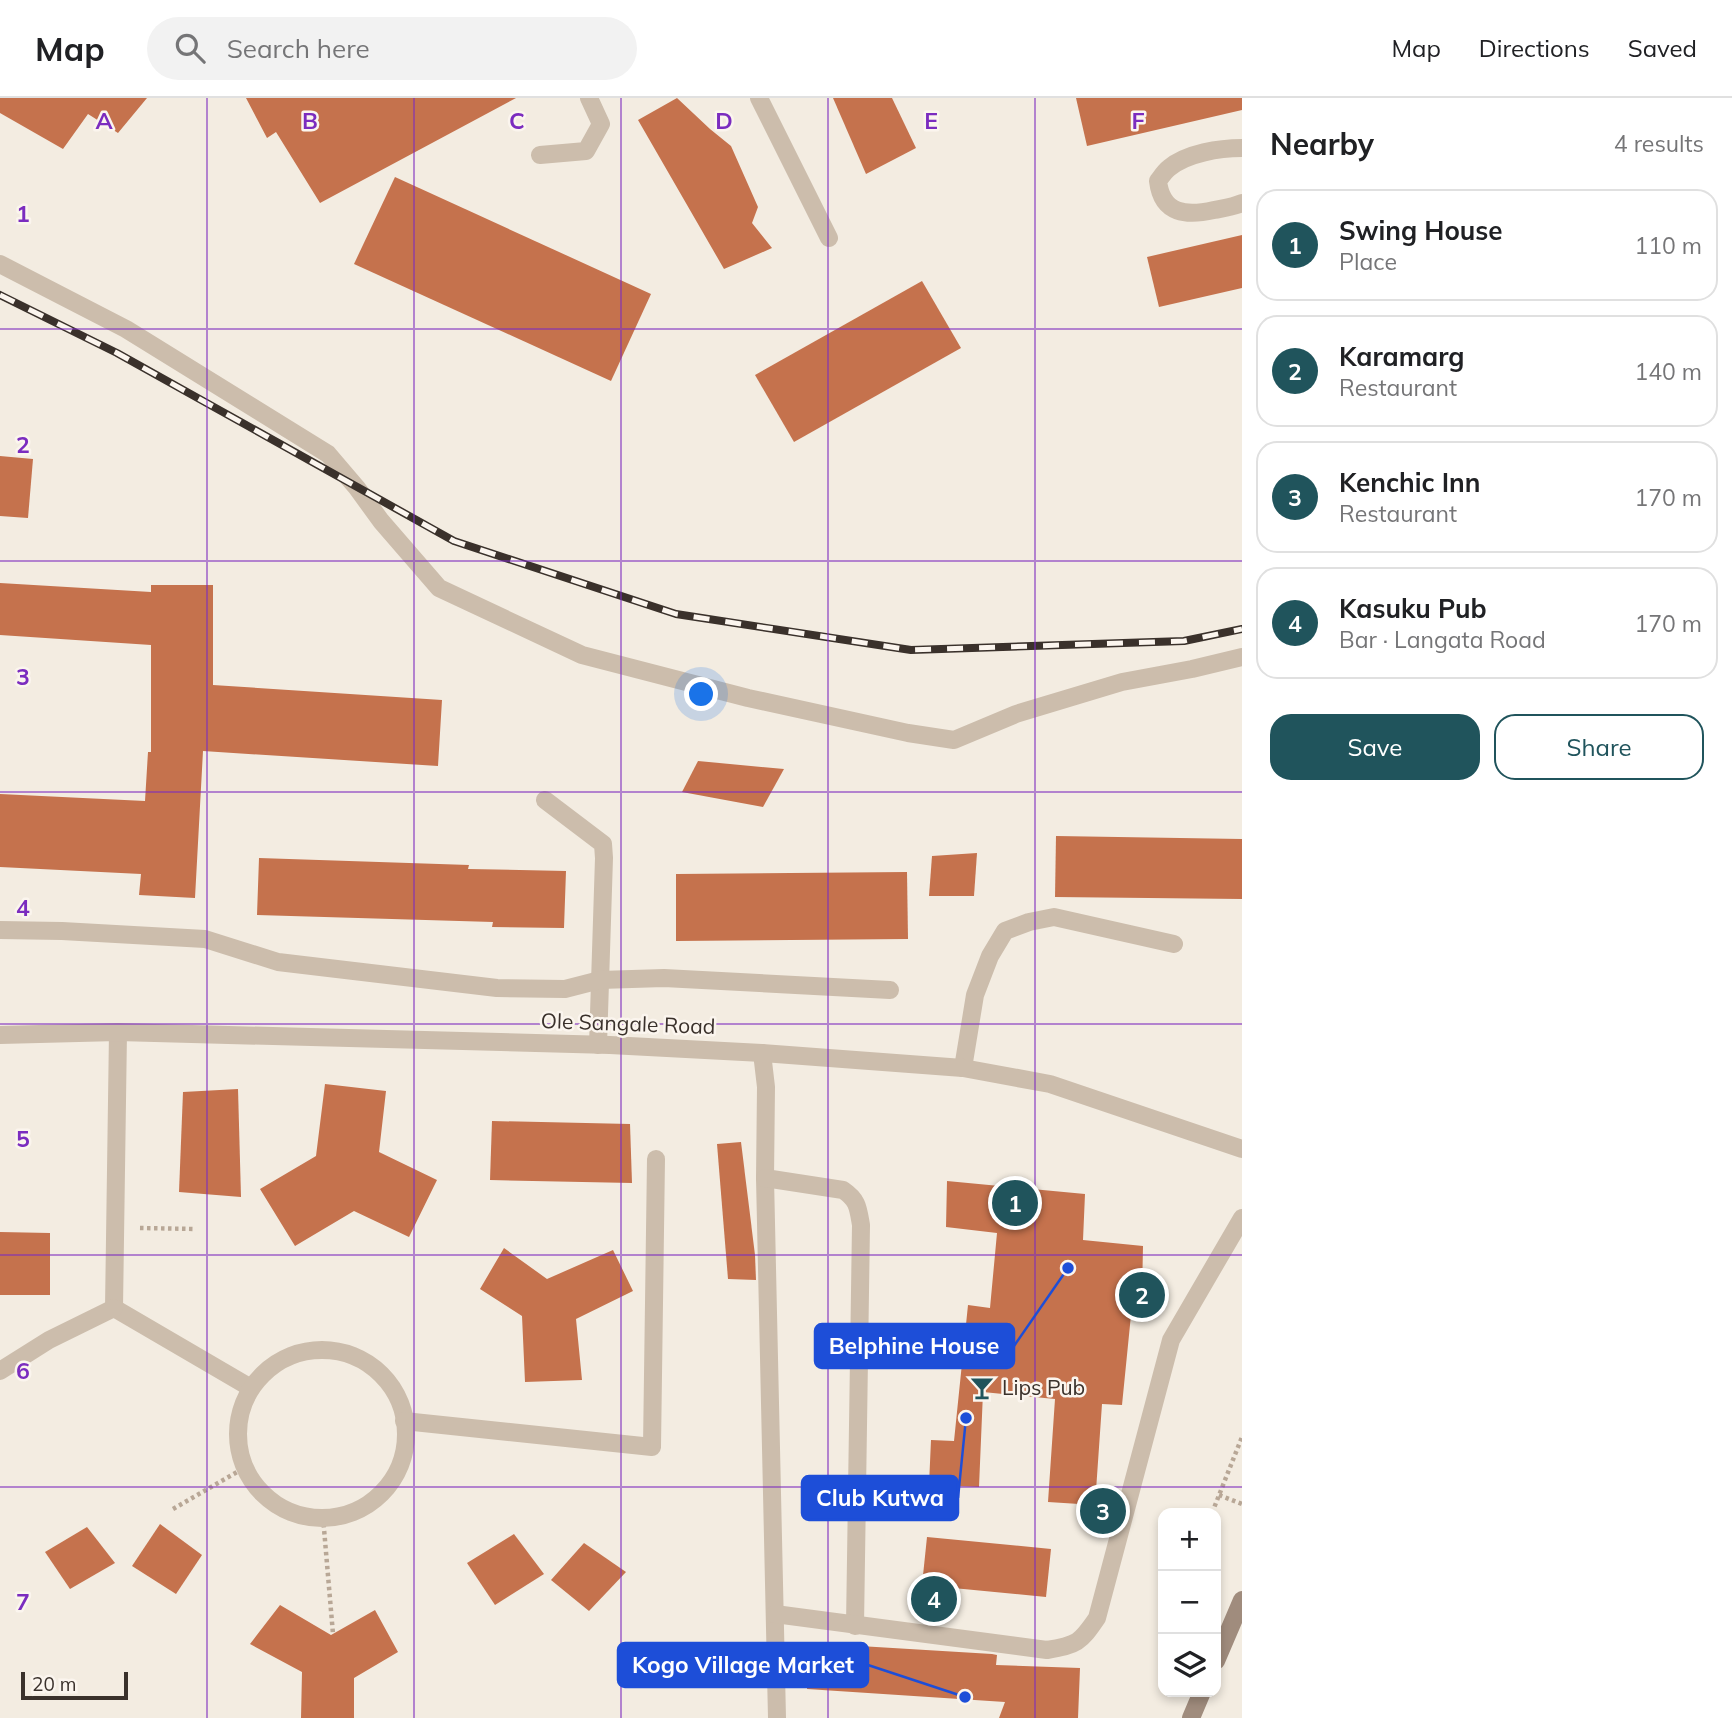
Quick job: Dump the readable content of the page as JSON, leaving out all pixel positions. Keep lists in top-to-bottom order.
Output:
{
  "streets": {
    "street": ["Ole Sangale Road"]
  },
  "places": {
    "other": ["Belphine House", "Club Kutwa", "Kogo Village Market"],
    "bar": ["Lips Pub"]
  },
  "scale_bar": "20 m",
  "page": {
    "header": "Map",
    "search": "Search here",
    "nav": ["Map", "Directions", "Saved"],
    "heading": ["Nearby", "4 results"],
    "list": [
      {
        "mark": "1",
        "name": "Swing House",
        "note": "Place",
        "value": "110 m"
      },
      {
        "mark": "2",
        "name": "Karamarg",
        "note": "Restaurant",
        "value": "140 m"
      },
      {
        "mark": "3",
        "name": "Kenchic Inn",
        "note": "Restaurant",
        "value": "170 m"
      },
      {
        "mark": "4",
        "name": "Kasuku Pub",
        "note": "Bar · Langata Road",
        "value": "170 m"
      }
    ],
    "buttons": ["Save", "Share"],
    "pins": [
      "1",
      "2",
      "3",
      "4"
    ],
    "map_buttons": ["+", "−"],
    "scale": "20 m"
  },
  "grid": {
    "columns": [
      "A",
      "B",
      "C",
      "D",
      "E",
      "F"
    ],
    "rows": [
      "1",
      "2",
      "3",
      "4",
      "5",
      "6",
      "7"
    ]
  }
}
